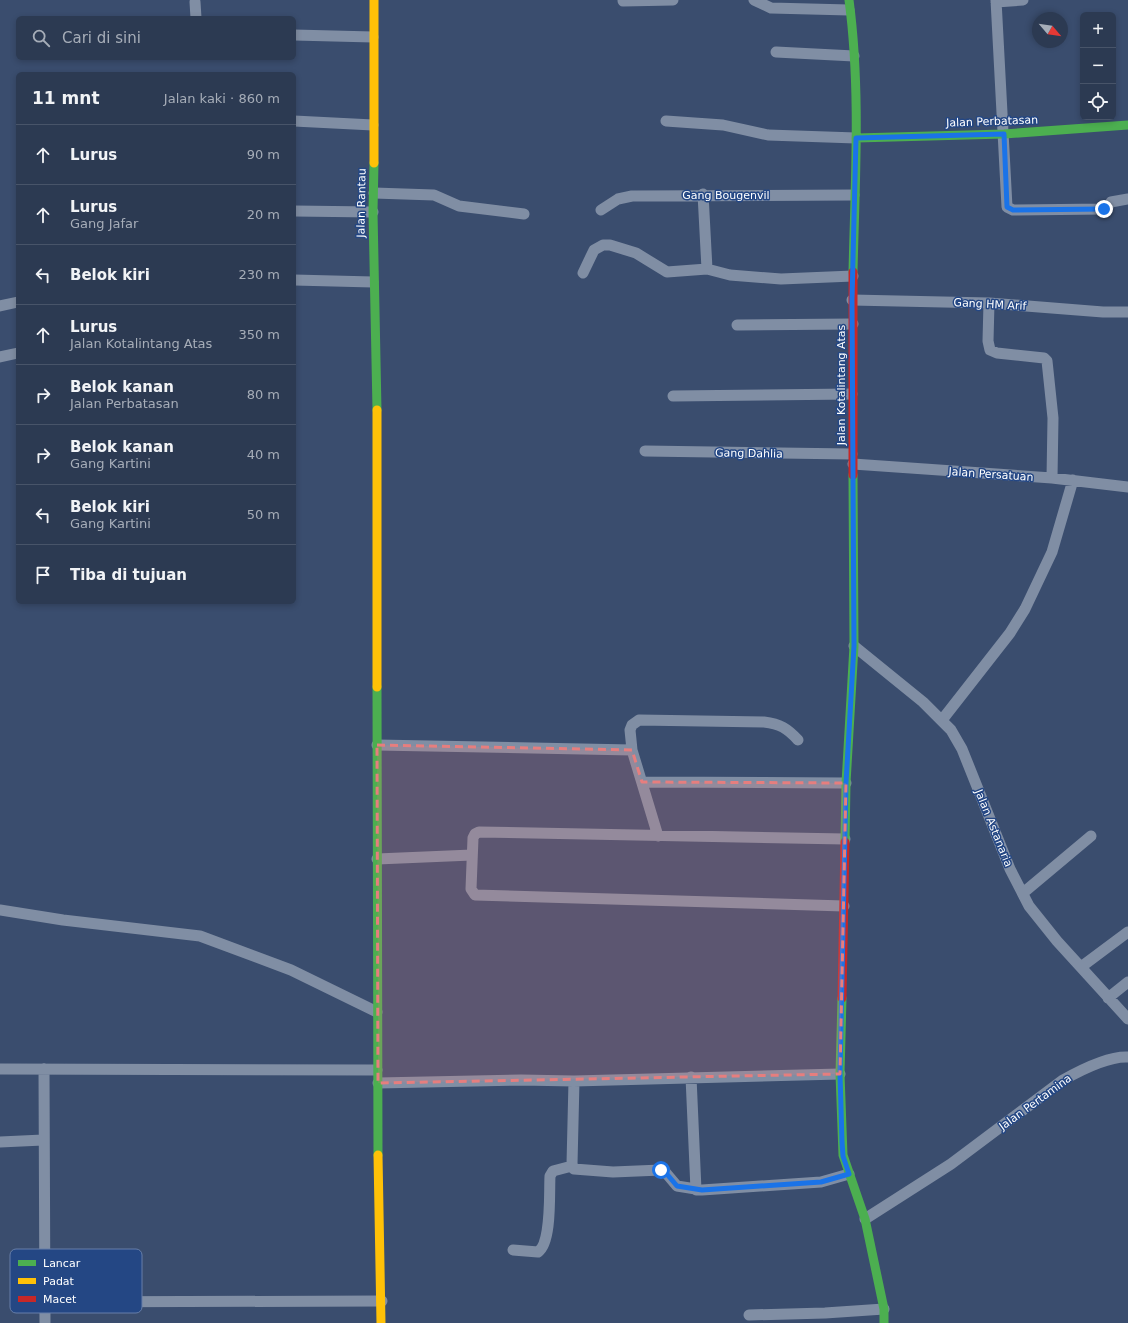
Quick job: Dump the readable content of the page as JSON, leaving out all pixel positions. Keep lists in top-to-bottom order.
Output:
{
  "streets": {
    "street": [
      "Jalan Perbatasan",
      "Gang Bougenvil",
      "Jalan Rantau",
      "Gang HM Arif",
      "Jalan Kotalintang Atas",
      "Gang Dahlia",
      "Jalan Persatuan",
      "Jalan Astanaria",
      "Jalan Pertamina"
    ]
  },
  "crossings": [
    ["Jalan Perbatasan", "Jalan Kotalintang Atas"],
    ["Gang Bougenvil", "Jalan Kotalintang Atas"],
    ["Gang HM Arif", "Jalan Kotalintang Atas"],
    ["Jalan Kotalintang Atas", "Gang Dahlia"],
    ["Jalan Kotalintang Atas", "Jalan Persatuan"],
    ["Jalan Kotalintang Atas", "Jalan Astanaria"],
    ["Jalan Kotalintang Atas", "Jalan Pertamina"],
    ["Gang Dahlia", "Jalan Persatuan"]
  ],
  "legend": ["Lancar", "Padat", "Macet"],
  "north": "bottom right",
  "page": {
    "map_buttons": ["+", "−"],
    "search": "Cari di sini",
    "heading": ["11 mnt", "Jalan kaki · 860 m"],
    "list": [
      ["Lurus", "90 m"],
      ["Lurus", "Gang Jafar", "20 m"],
      ["Belok kiri", "230 m"],
      ["Lurus", "Jalan Kotalintang Atas", "350 m"],
      ["Belok kanan", "Jalan Perbatasan", "80 m"],
      ["Belok kanan", "Gang Kartini", "40 m"],
      ["Belok kiri", "Gang Kartini", "50 m"],
      "Tiba di tujuan"
    ]
  }
}
